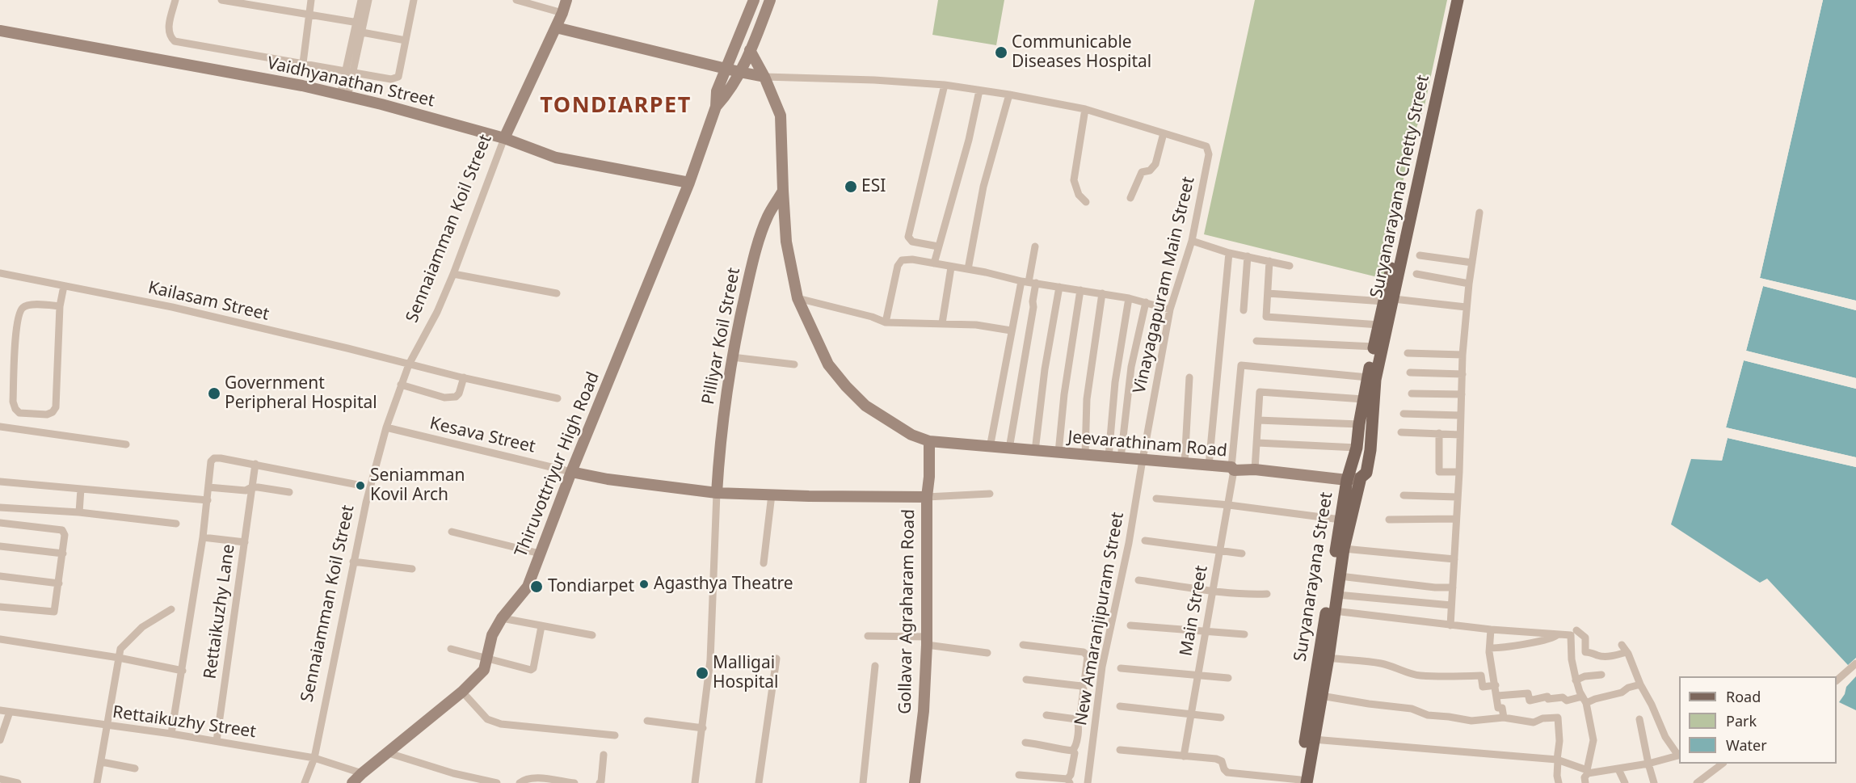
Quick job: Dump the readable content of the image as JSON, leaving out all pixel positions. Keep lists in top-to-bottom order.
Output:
{
  "streets": {
    "main road": [
      "Vaidhyanathan Street",
      "Suryanarayana Chetty Street",
      "Sennaiamman Koil Street",
      "Pilliyar Koil Street",
      "Jeevarathinam Road",
      "Thiruvottriyur High Road",
      "Suryanarayana Street",
      "Gollavar Agraharam Road"
    ],
    "street": [
      "Vinayagapuram Main Street",
      "Kailasam Street",
      "Kesava Street",
      "Main Street",
      "Rettaikuzhy Lane",
      "New Amaranjipuram Street",
      "Rettaikuzhy Street"
    ]
  },
  "crossings": [
    ["Vaidhyanathan Street", "Sennaiamman Koil Street"],
    ["Vaidhyanathan Street", "Thiruvottriyur High Road"],
    ["Suryanarayana Chetty Street", "Suryanarayana Street"],
    ["Suryanarayana Chetty Street", "Main Street"],
    ["Sennaiamman Koil Street", "Kailasam Street"],
    ["Sennaiamman Koil Street", "Kesava Street"],
    ["Sennaiamman Koil Street", "Rettaikuzhy Street"],
    ["Vinayagapuram Main Street", "Jeevarathinam Road"],
    ["Vinayagapuram Main Street", "New Amaranjipuram Street"],
    ["Pilliyar Koil Street", "Jeevarathinam Road"],
    ["Kesava Street", "Thiruvottriyur High Road"],
    ["Jeevarathinam Road", "Thiruvottriyur High Road"],
    ["Jeevarathinam Road", "Suryanarayana Street"],
    ["Jeevarathinam Road", "Main Street"],
    ["Jeevarathinam Road", "Gollavar Agraharam Road"],
    ["Jeevarathinam Road", "New Amaranjipuram Street"],
    ["Thiruvottriyur High Road", "Rettaikuzhy Street"],
    ["Suryanarayana Street", "Main Street"],
    ["Rettaikuzhy Lane", "Rettaikuzhy Street"]
  ],
  "districts": ["TONDIARPET"],
  "places": [
    "Communicable Diseases Hospital",
    "ESI",
    "Government Peripheral Hospital",
    "Seniamman Kovil Arch",
    "Agasthya Theatre",
    "Tondiarpet",
    "Malligai Hospital"
  ],
  "legend": ["Road", "Park", "Water"]
}
